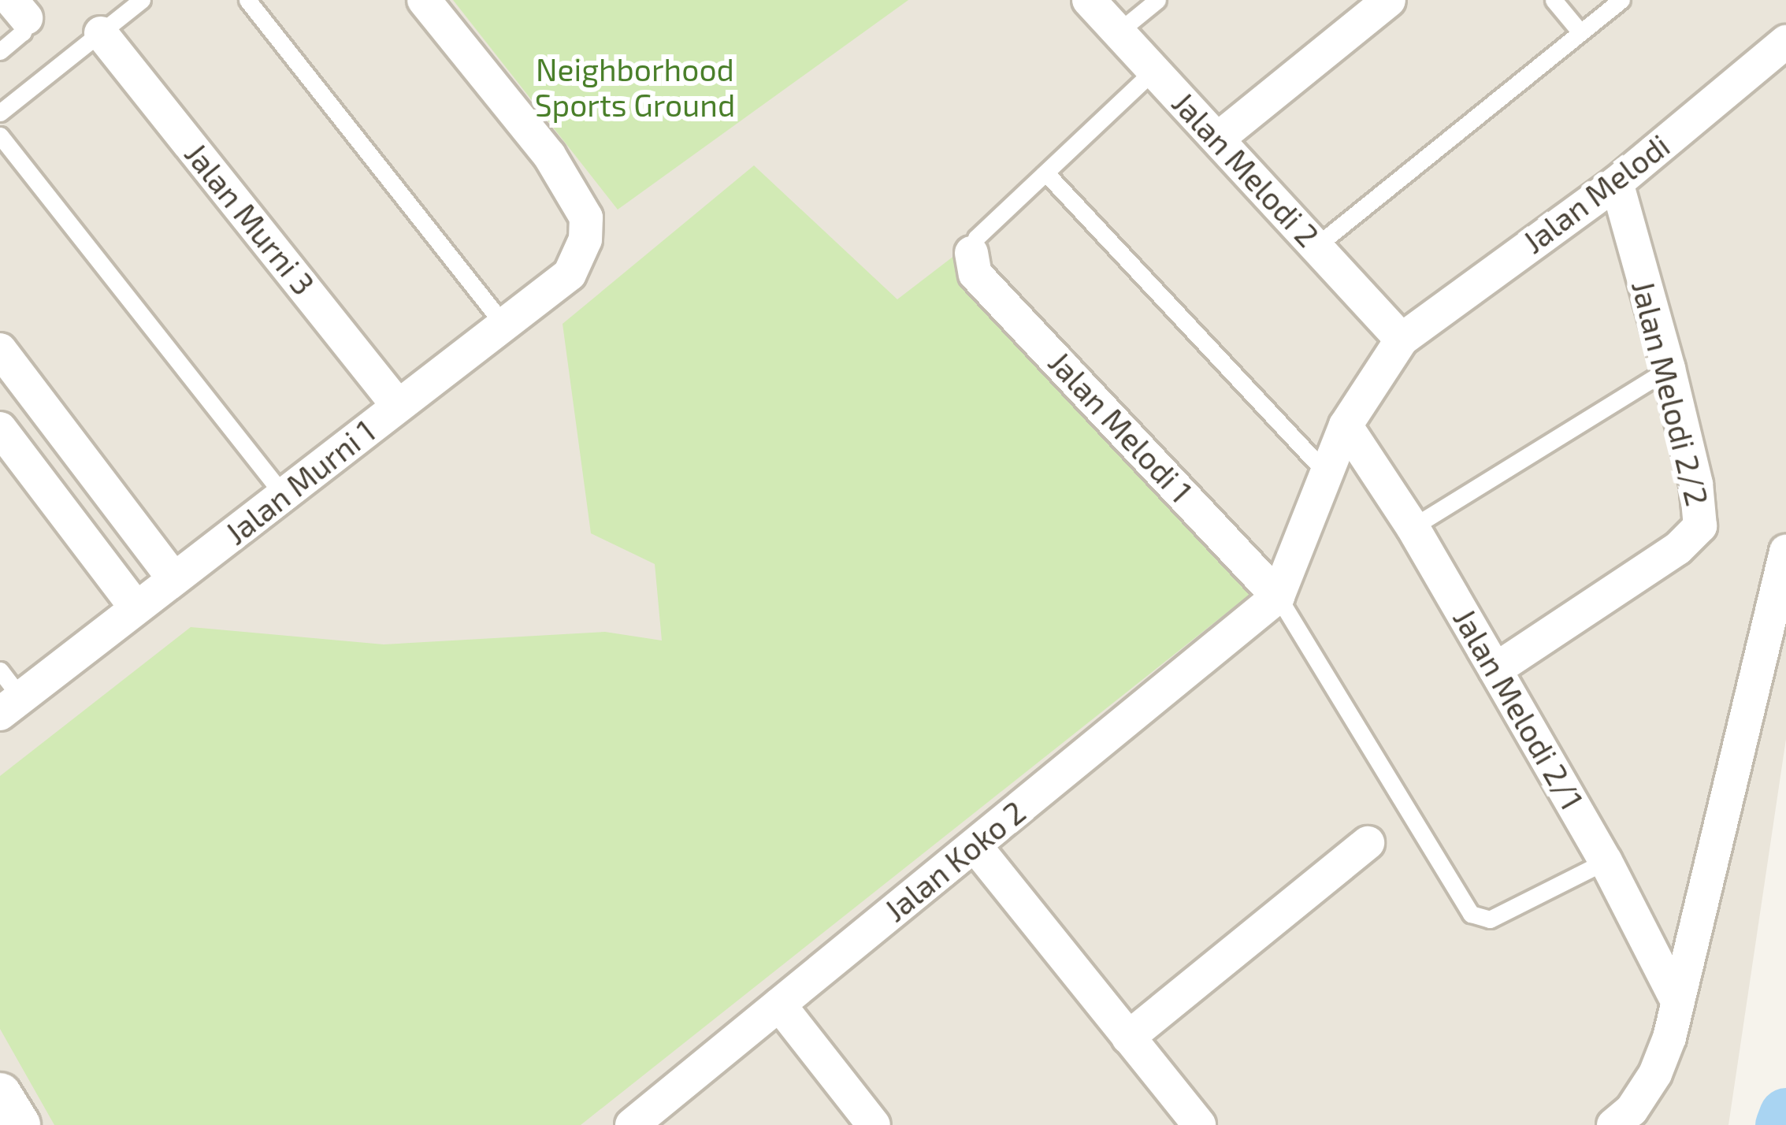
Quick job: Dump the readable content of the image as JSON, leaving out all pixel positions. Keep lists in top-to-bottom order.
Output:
{
  "streets": {
    "street": [
      "Jalan Melodi 2",
      "Jalan Melodi",
      "Jalan Murni 3",
      "Jalan Melodi 2/2",
      "Jalan Melodi 1",
      "Jalan Murni 1",
      "Jalan Melodi 2/1",
      "Jalan Koko 2"
    ]
  },
  "crossings": [
    ["Jalan Melodi 2", "Jalan Melodi"],
    ["Jalan Melodi", "Jalan Melodi 2/2"],
    ["Jalan Murni 3", "Jalan Murni 1"],
    ["Jalan Melodi 2/2", "Jalan Melodi 2/1"],
    ["Jalan Melodi 1", "Jalan Koko 2"]
  ],
  "parks": ["Neighborhood Sports Ground"]
}
